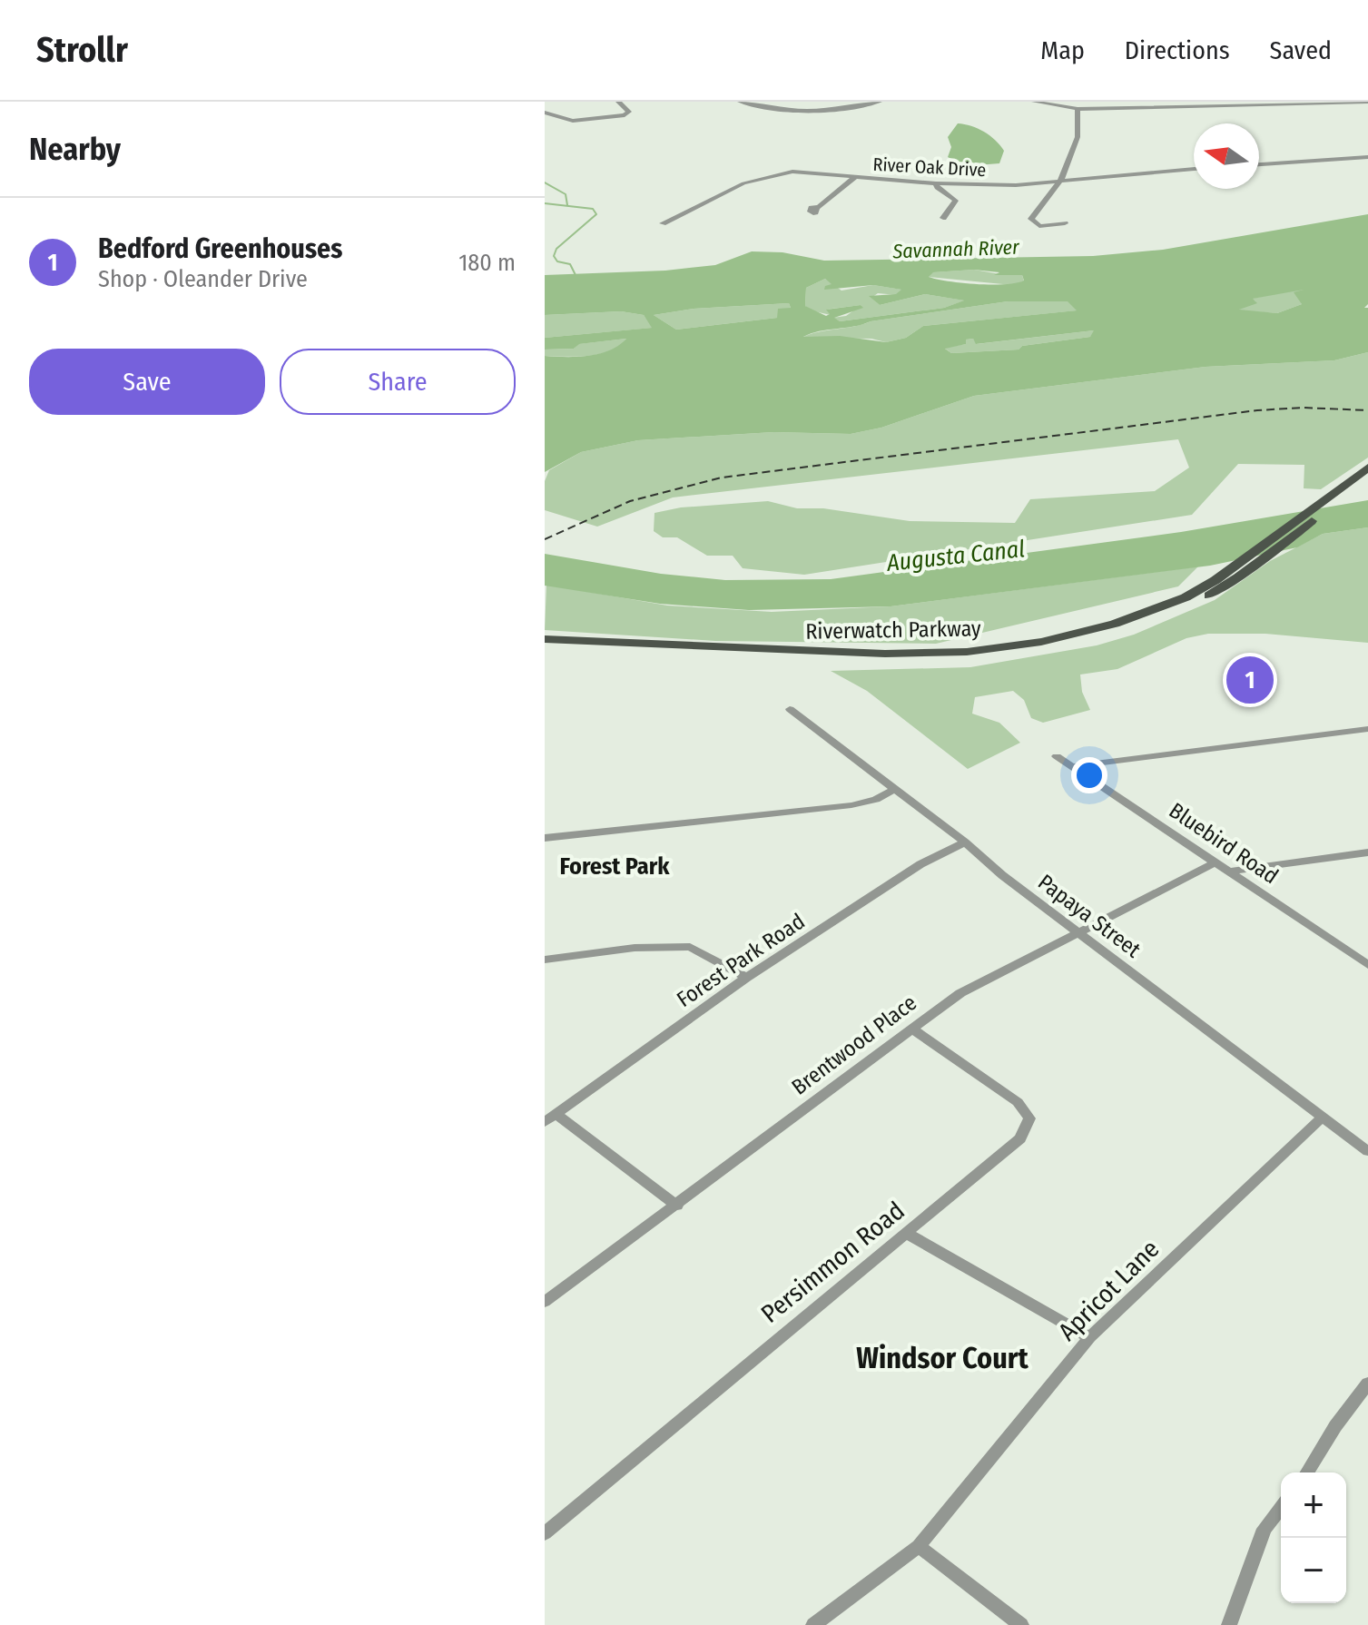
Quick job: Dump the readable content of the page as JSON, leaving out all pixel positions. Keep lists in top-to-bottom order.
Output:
{
  "streets": {
    "main road": ["Riverwatch Parkway"],
    "street": [
      "River Oak Drive",
      "Bluebird Road",
      "Papaya Street",
      "Forest Park Road",
      "Brentwood Place",
      "Persimmon Road",
      "Apricot Lane"
    ]
  },
  "crossings": [
    ["Bluebird Road", "Brentwood Place"],
    ["Papaya Street", "Forest Park Road"],
    ["Papaya Street", "Brentwood Place"],
    ["Papaya Street", "Apricot Lane"],
    ["Brentwood Place", "Persimmon Road"]
  ],
  "districts": ["Forest Park", "Windsor Court"],
  "water": ["Savannah River", "Augusta Canal"],
  "north": "left",
  "page": {
    "header": "Strollr",
    "nav": ["Map", "Directions", "Saved"],
    "heading": "Nearby",
    "list": [
      {
        "mark": "1",
        "name": "Bedford Greenhouses",
        "note": "Shop · Oleander Drive",
        "value": "180 m"
      }
    ],
    "buttons": ["Save", "Share"],
    "pins": "1",
    "map_buttons": ["+", "−"]
  }
}
